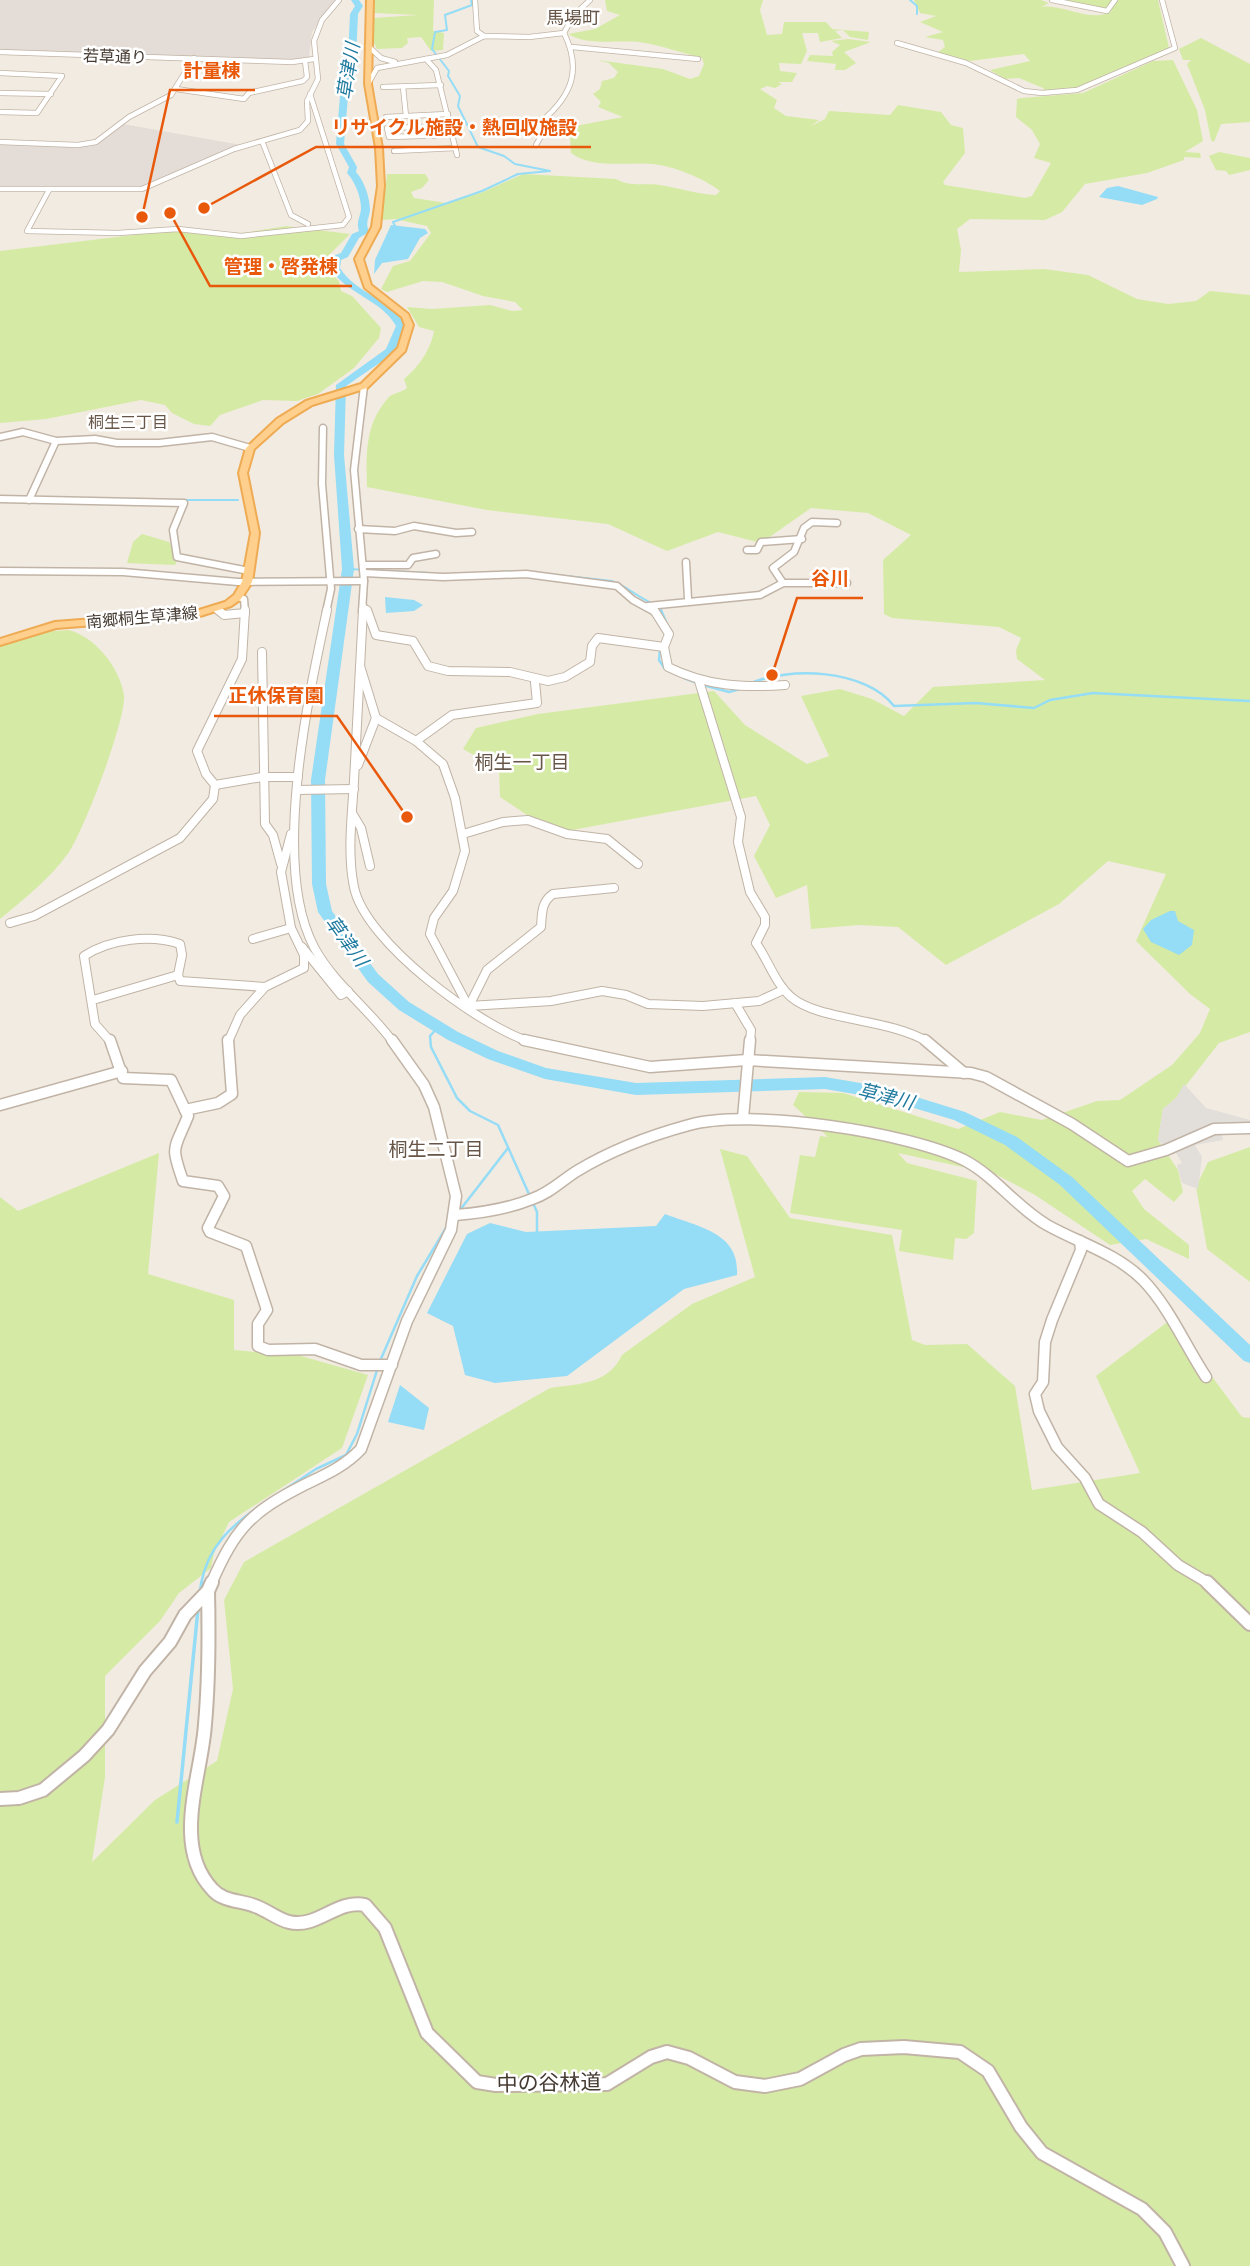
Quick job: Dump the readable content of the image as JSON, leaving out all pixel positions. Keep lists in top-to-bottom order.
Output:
{
  "streets": {
    "main road": ["南郷桐生草津線"],
    "street": ["若草通り", "中の谷林道"]
  },
  "districts": [
    "馬場町",
    "桐生三丁目",
    "桐生一丁目",
    "桐生二丁目"
  ],
  "water": ["草津川"],
  "places": [
    "リサイクル施設・熱回収施設",
    "管理・啓発棟",
    "計量棟",
    "谷川",
    "正休保育園"
  ]
}
